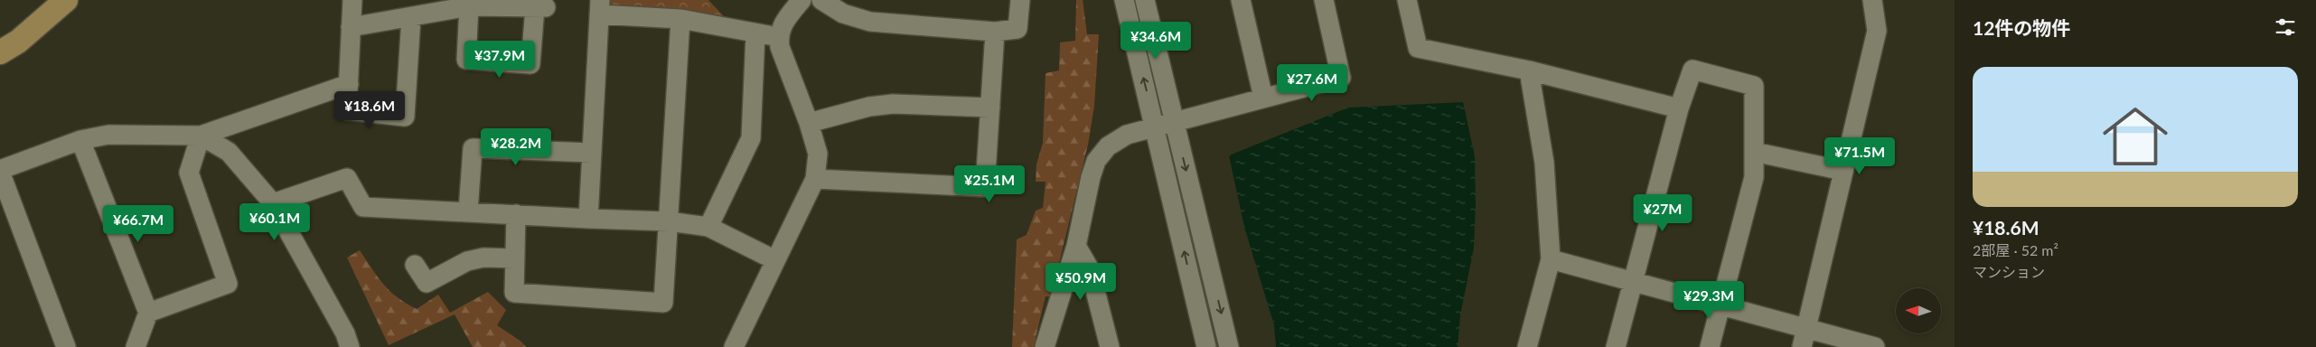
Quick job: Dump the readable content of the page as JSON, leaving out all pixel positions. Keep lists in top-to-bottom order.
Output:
{
  "north": "left",
  "page": {
    "heading": "12件の物件",
    "price": [
      "¥34.6M",
      "¥37.9M",
      "¥27.6M",
      "¥18.6M",
      "¥28.2M",
      "¥71.5M",
      "¥25.1M",
      "¥27M",
      "¥60.1M",
      "¥66.7M",
      "¥50.9M",
      "¥29.3M"
    ],
    "list": [
      {
        "name": "¥18.6M",
        "note": "2部屋 · 52 m² · マンション"
      }
    ]
  }
}
